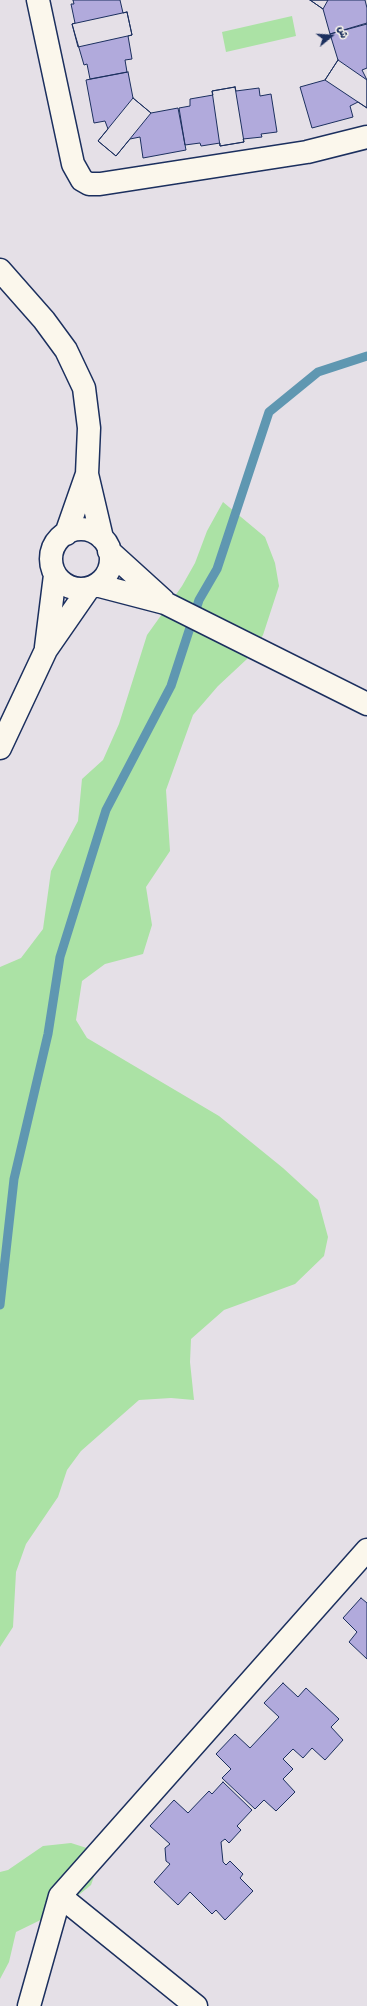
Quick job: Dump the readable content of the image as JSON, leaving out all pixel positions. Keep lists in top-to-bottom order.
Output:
{
  "north": "right"
}
